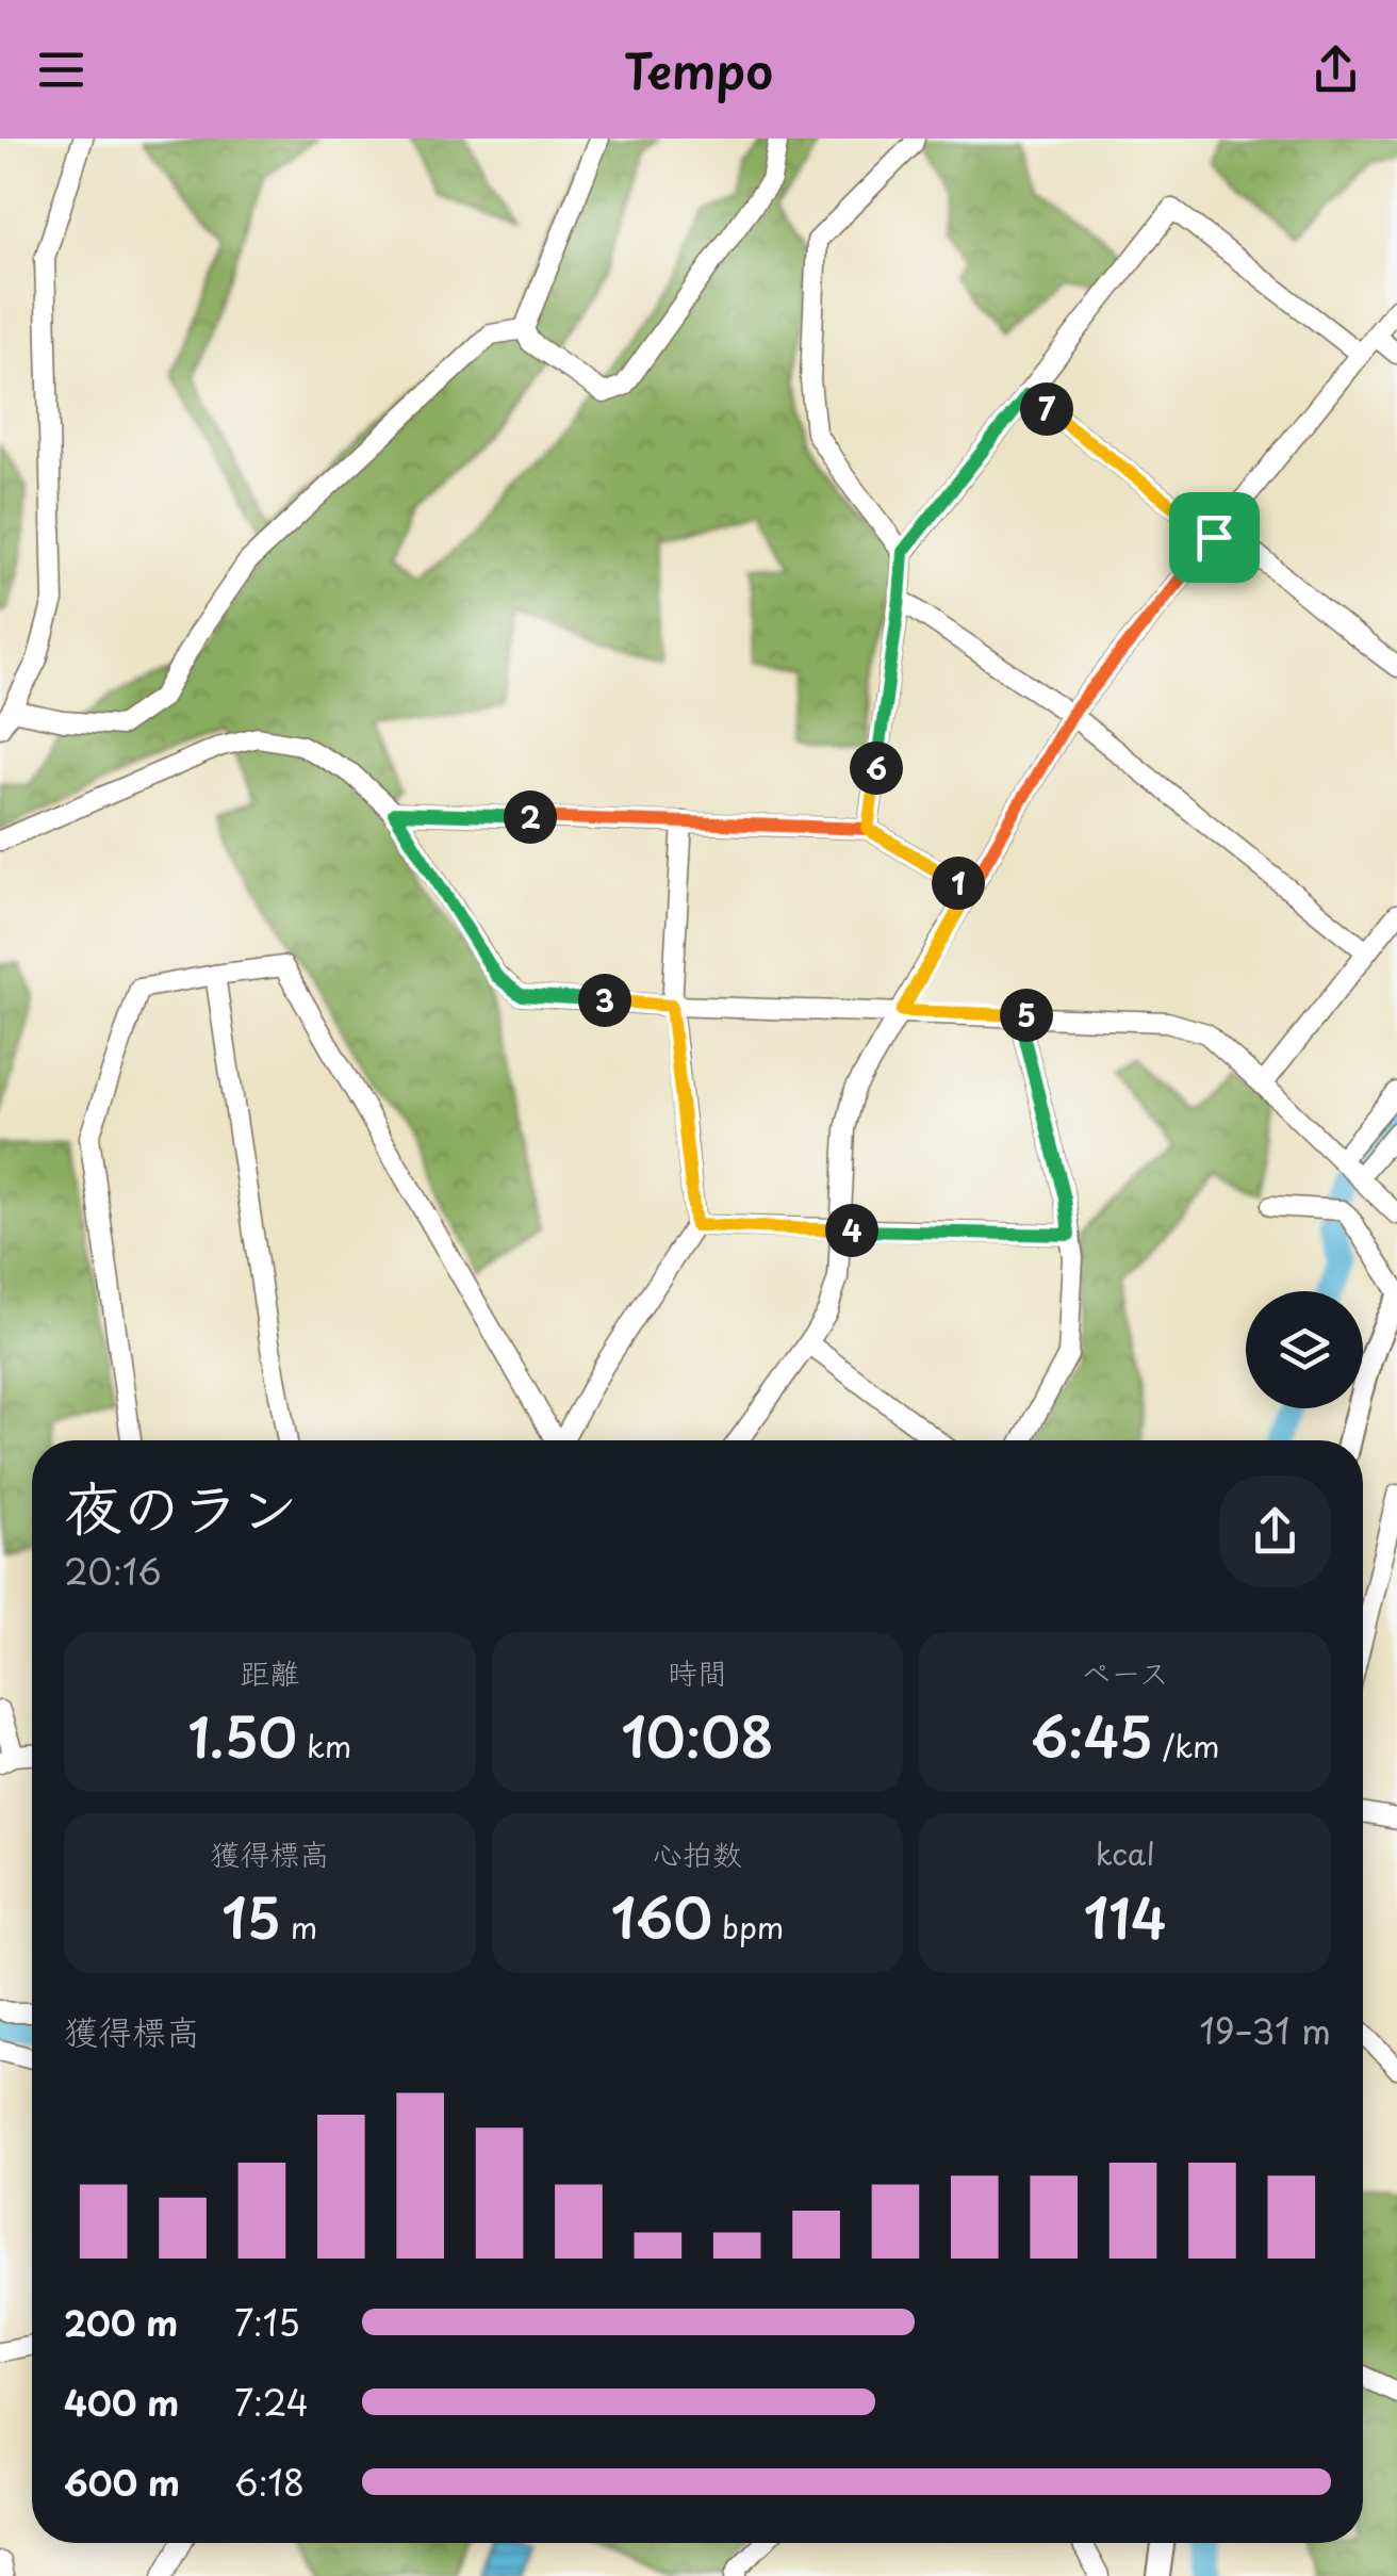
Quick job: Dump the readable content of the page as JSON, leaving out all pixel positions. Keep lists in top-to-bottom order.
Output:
{
  "page": {
    "header": "Tempo",
    "pins": [
      "7",
      "6",
      "2",
      "1",
      "3",
      "5",
      "4"
    ],
    "heading": ["夜のラン", "20:16"],
    "stats": [
      ["距離", "1.50 km"],
      ["時間", "10:08"],
      ["ペース", "6:45 /km"],
      ["獲得標高", "15 m"],
      ["心拍数", "160 bpm"],
      ["kcal", "114"]
    ],
    "chart": ["獲得標高", "19–31 m"],
    "list": [
      {
        "name": "200 m",
        "note": "7:15"
      },
      {
        "name": "400 m",
        "note": "7:24"
      },
      {
        "name": "600 m",
        "note": "6:18"
      }
    ]
  }
}
